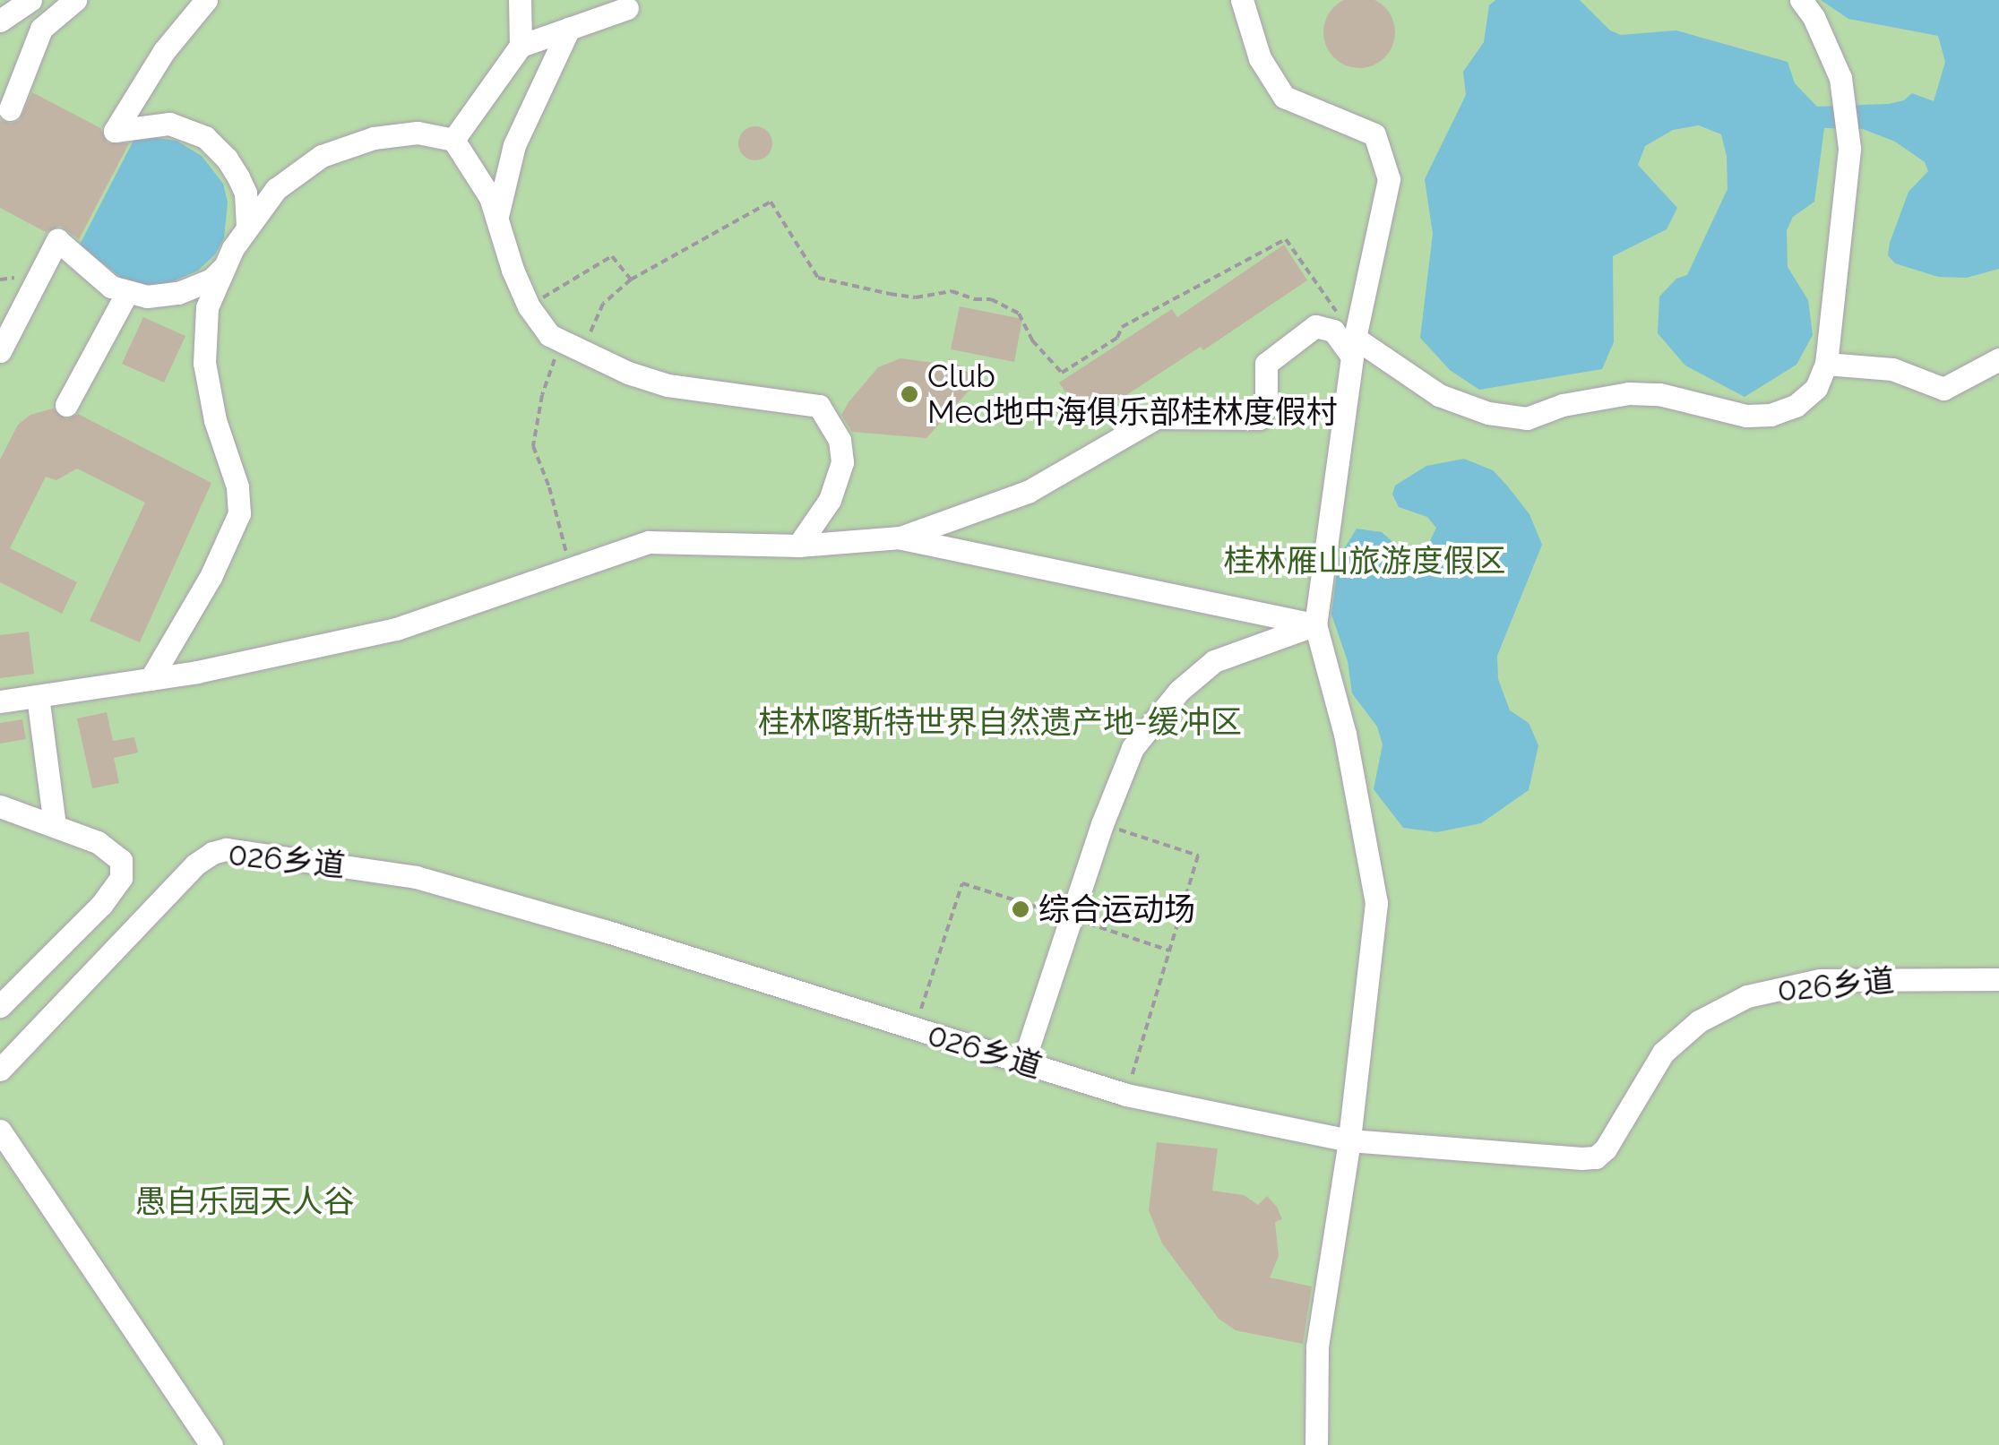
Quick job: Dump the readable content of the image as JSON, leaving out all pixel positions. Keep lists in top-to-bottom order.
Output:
{
  "streets": {
    "street": ["026乡道"]
  },
  "parks": ["桂林雁山旅游度假区", "桂林喀斯特世界自然遗产地-缓冲区", "愚自乐园天人谷"],
  "places": ["Club Med地中海俱乐部桂林度假村", "综合运动场"]
}
